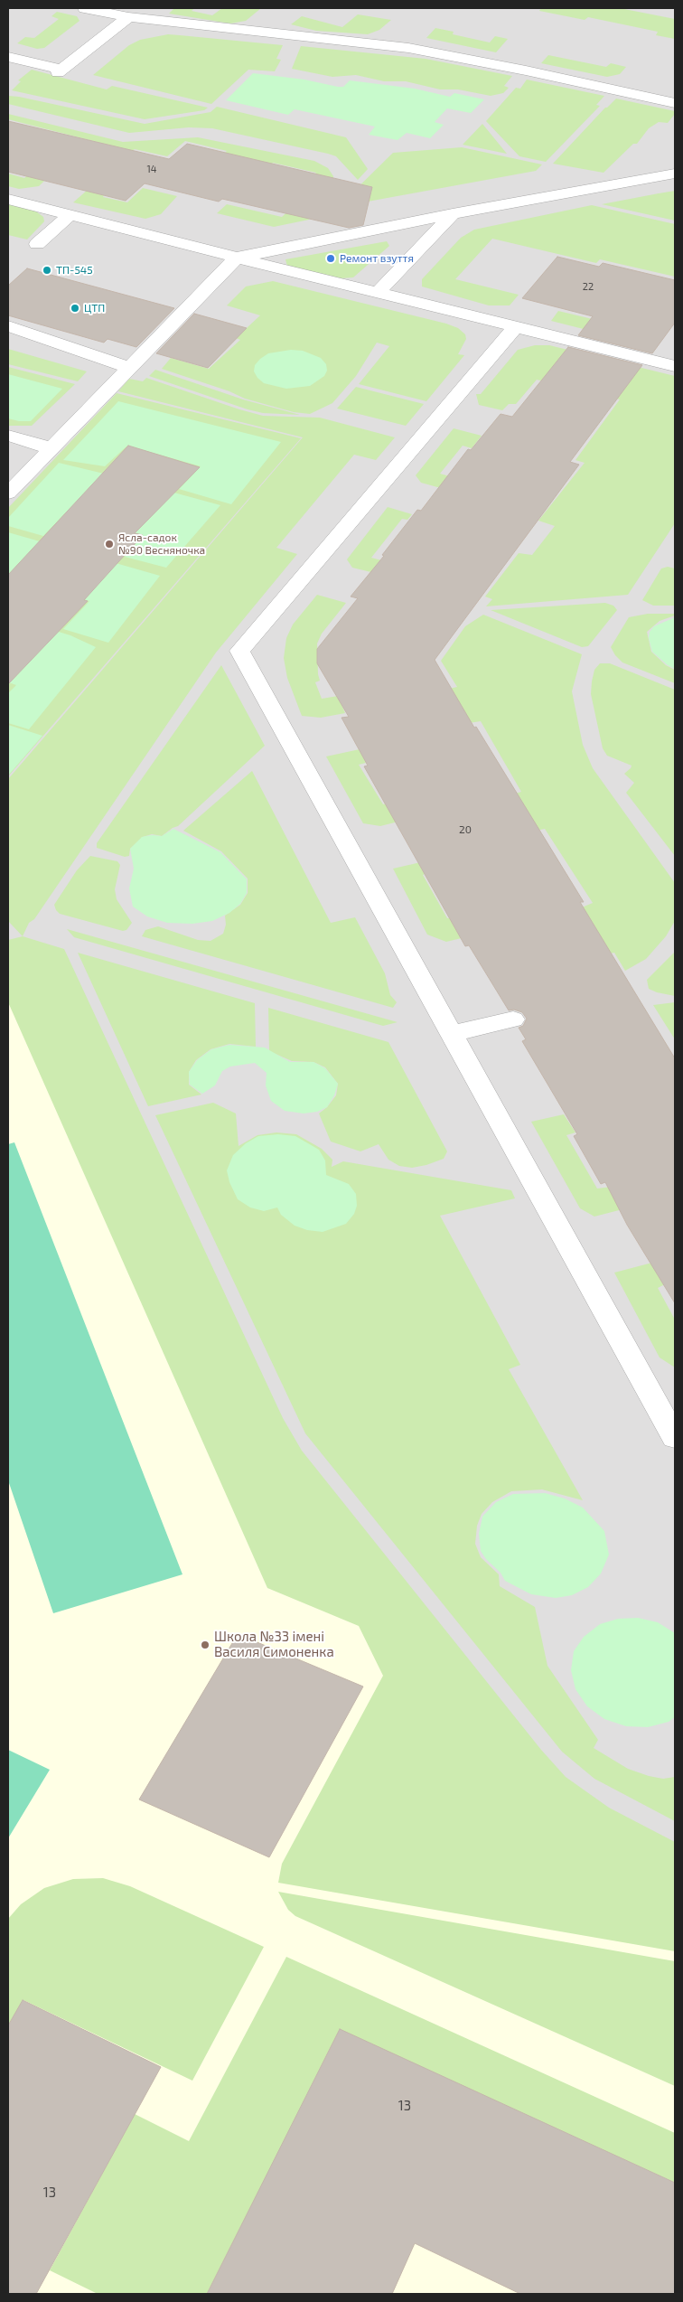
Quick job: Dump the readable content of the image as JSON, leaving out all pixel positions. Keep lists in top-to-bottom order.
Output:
{
  "places": [
    "Ремонт взуття",
    "ТП-545",
    "ЦТП",
    "Ясла-садок №90 Весняночка",
    "Школа №33 імені Василя Симоненка"
  ],
  "house_numbers": [
    "14",
    "22",
    "20",
    "13",
    "13"
  ]
}
